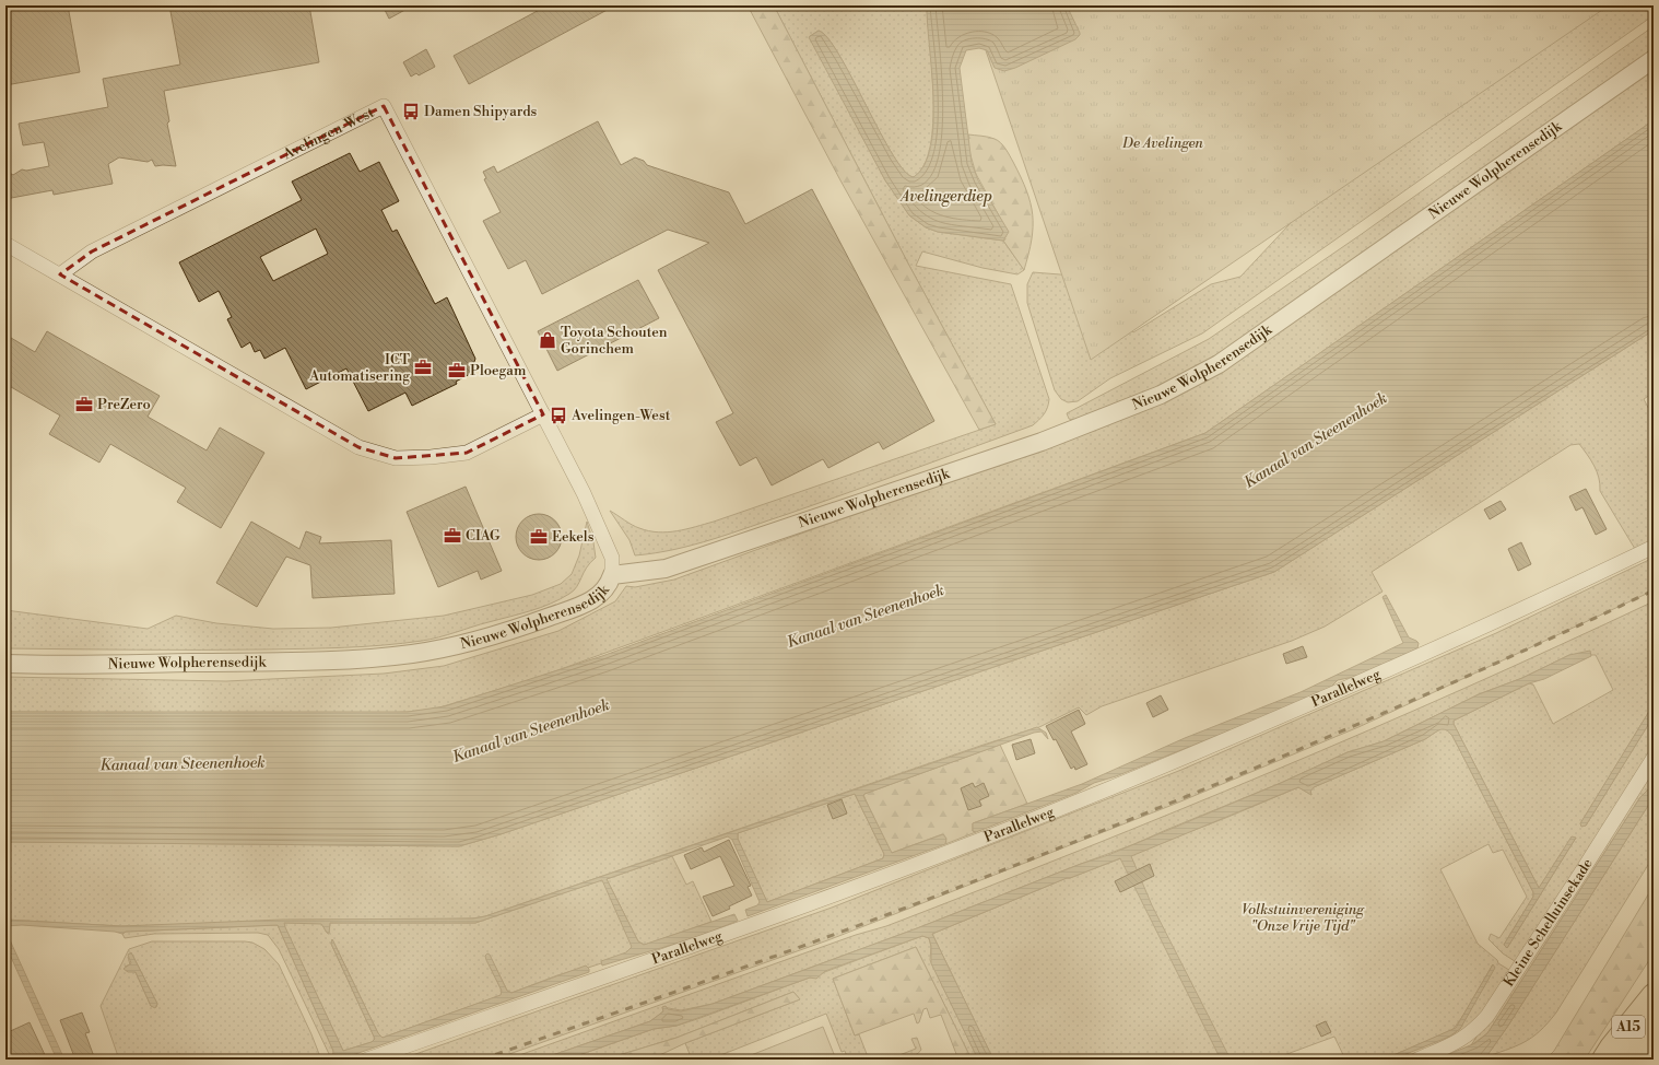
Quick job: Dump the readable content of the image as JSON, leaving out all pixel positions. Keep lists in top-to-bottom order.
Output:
{
  "streets": {
    "highway": ["A15"],
    "street": [
      "Avelingen-West",
      "Nieuwe Wolpherensedijk",
      "Parallelweg",
      "Kleine Schelluinsekade"
    ]
  },
  "crossings": [
    ["Avelingen-West", "Nieuwe Wolpherensedijk"]
  ],
  "water": ["Avelingerdiep", "Kanaal van Steenenhoek"],
  "parks": ["De Avelingen", "Volkstuinvereniging \"Onze Vrije Tijd\""],
  "places": {
    "bus stop": ["Damen Shipyards", "Avelingen-West"],
    "shop": ["Toyota Schouten Gorinchem"],
    "office": [
      "ICT Automatisering",
      "Ploegam",
      "PreZero",
      "CIAG",
      "Eekels"
    ]
  }
}
